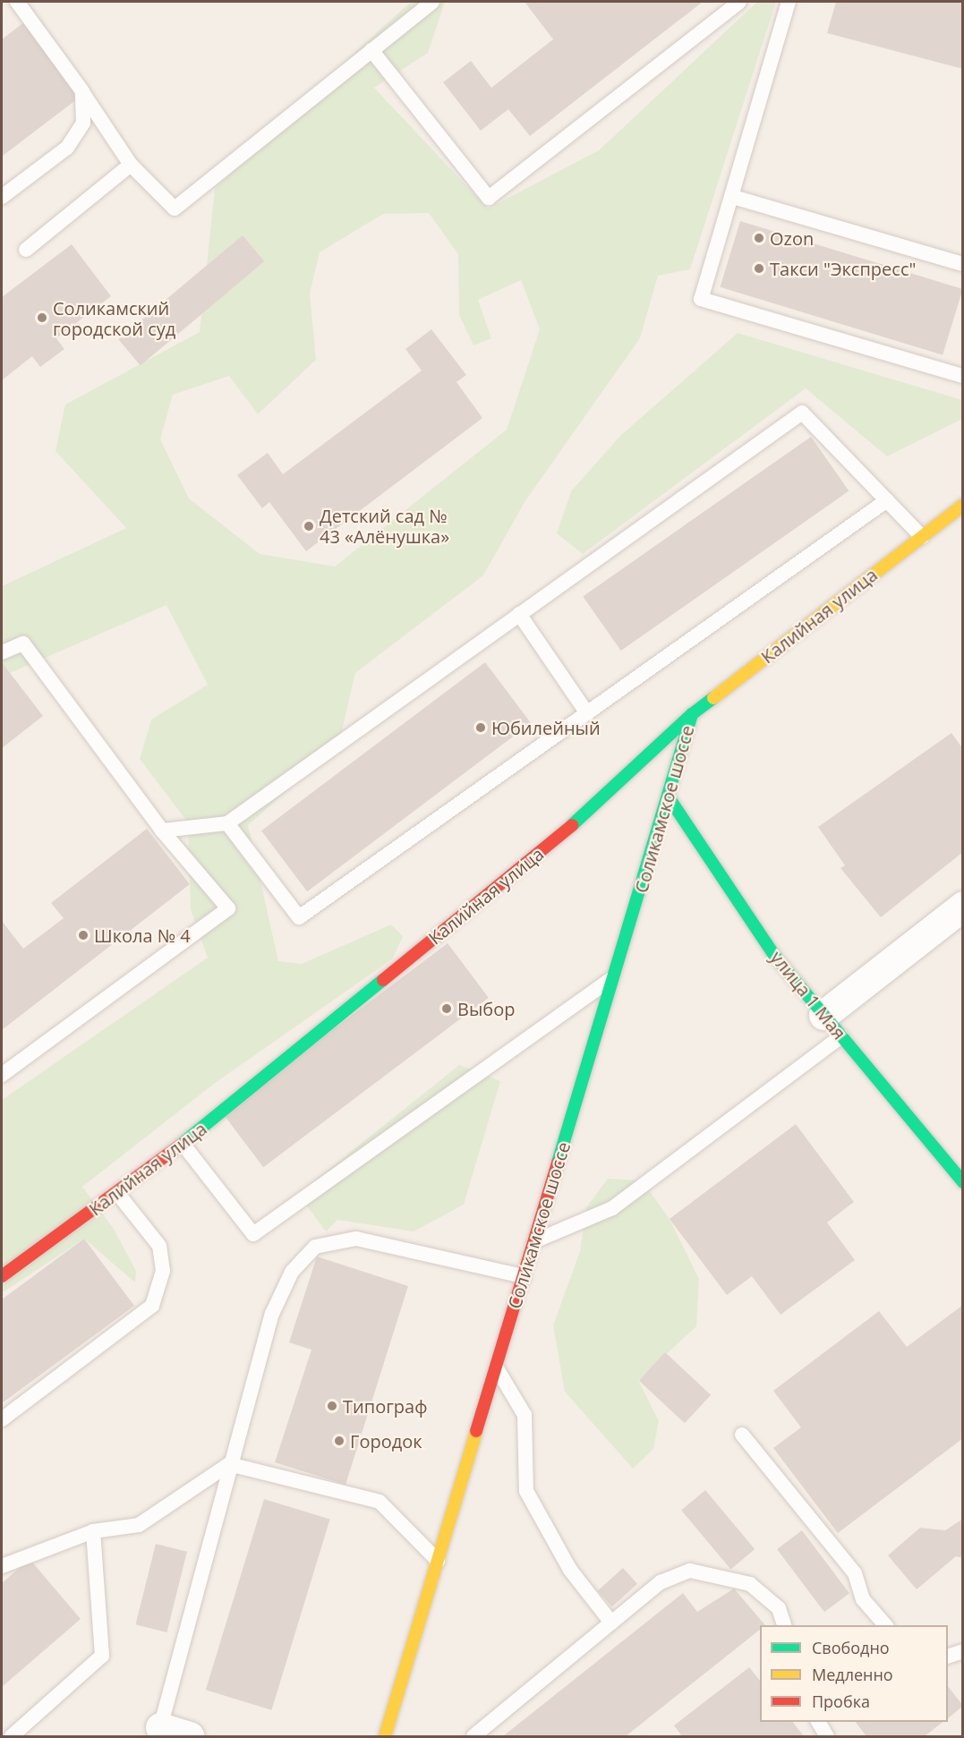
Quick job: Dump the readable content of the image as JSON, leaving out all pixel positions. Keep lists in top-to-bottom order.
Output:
{
  "streets": {
    "main road": ["Калийная улица", "Соликамское шоссе", "улица 1 Мая"]
  },
  "crossings": [
    ["Калийная улица", "Соликамское шоссе"],
    ["Соликамское шоссе", "улица 1 Мая"]
  ],
  "places": [
    "Ozon",
    "Такси \"Экспресс\"",
    "Соликамский городской суд",
    "Детский сад № 43 «Алёнушка»",
    "Юбилейный",
    "Школа № 4",
    "Выбор",
    "Типограф",
    "Городок"
  ],
  "legend": ["Свободно", "Медленно", "Пробка"]
}
